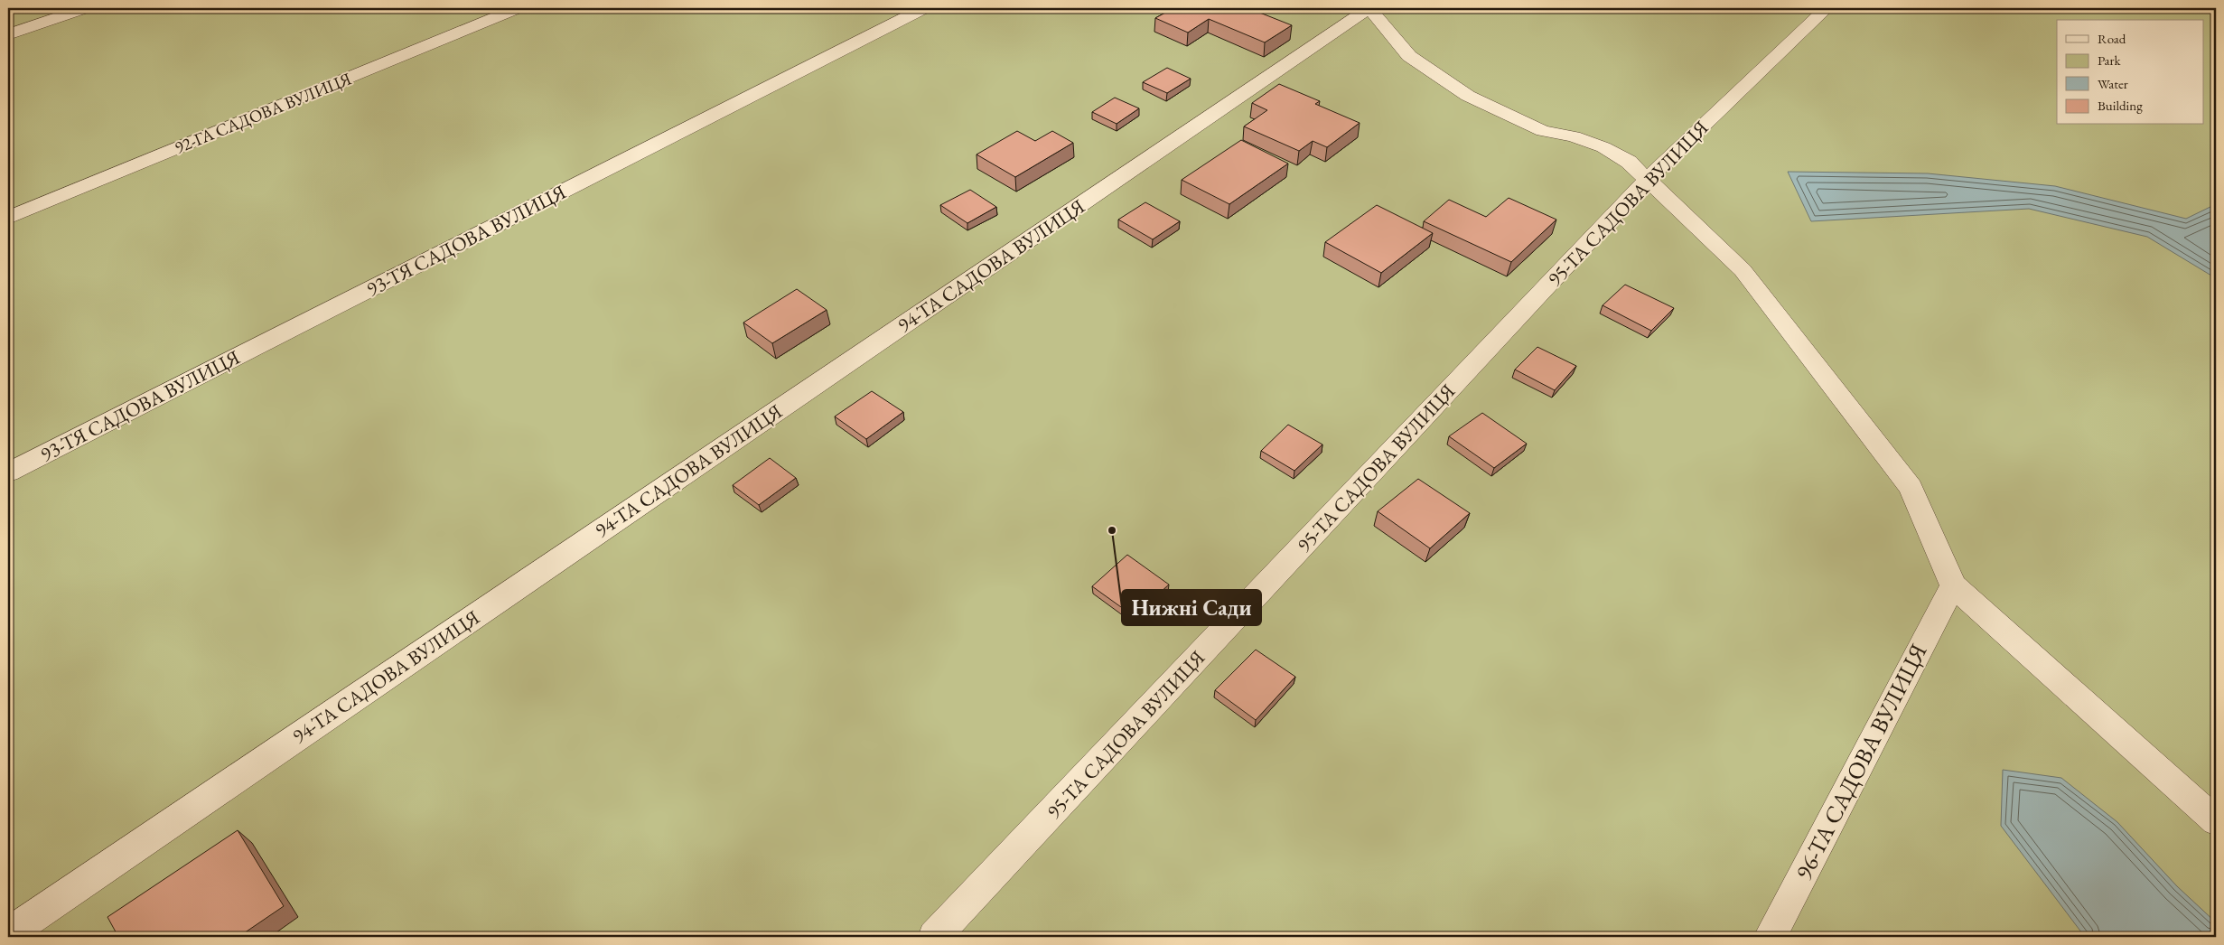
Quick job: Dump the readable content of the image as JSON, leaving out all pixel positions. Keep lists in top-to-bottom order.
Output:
{
  "streets": {
    "street": [
      "92-ГА САДОВА ВУЛИЦЯ",
      "95-ТА САДОВА ВУЛИЦЯ",
      "93-ТЯ САДОВА ВУЛИЦЯ",
      "94-ТА САДОВА ВУЛИЦЯ",
      "96-ТА САДОВА ВУЛИЦЯ"
    ]
  },
  "places": ["Нижні Сади"],
  "legend": [
    "Road",
    "Park",
    "Water",
    "Building"
  ]
}
